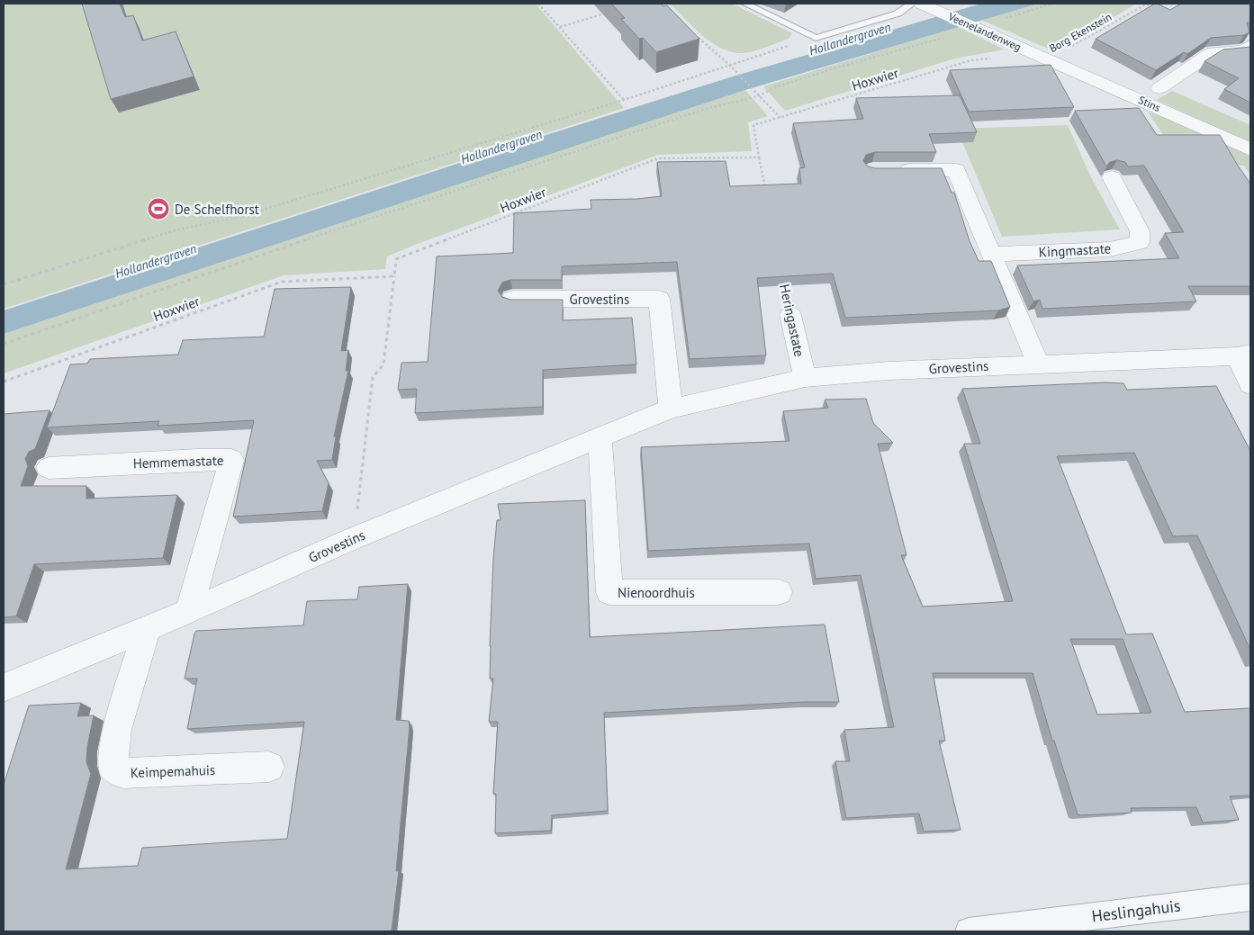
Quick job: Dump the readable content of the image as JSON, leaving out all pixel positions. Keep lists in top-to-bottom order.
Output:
{
  "streets": {
    "street": [
      "Veenelandenweg",
      "Stins",
      "Kingmastate",
      "Grovestins",
      "Heringastate",
      "Hemmemastate",
      "Nienoordhuis",
      "Keimpemahuis",
      "Heslingahuis"
    ],
    "path": ["Borg Ekenstein", "Hoxwier"]
  },
  "crossings": [
    ["Veenelandenweg", "Borg Ekenstein"],
    ["Veenelandenweg", "Hoxwier"],
    ["Veenelandenweg", "Stins"],
    ["Borg Ekenstein", "Hoxwier"],
    ["Borg Ekenstein", "Stins"],
    ["Hoxwier", "Stins"],
    ["Grovestins", "Heringastate"],
    ["Grovestins", "Hemmemastate"],
    ["Grovestins", "Nienoordhuis"],
    ["Grovestins", "Keimpemahuis"]
  ],
  "water": ["Hollandergraven"],
  "places": {
    "sports": ["De Schelfhorst"]
  }
}
